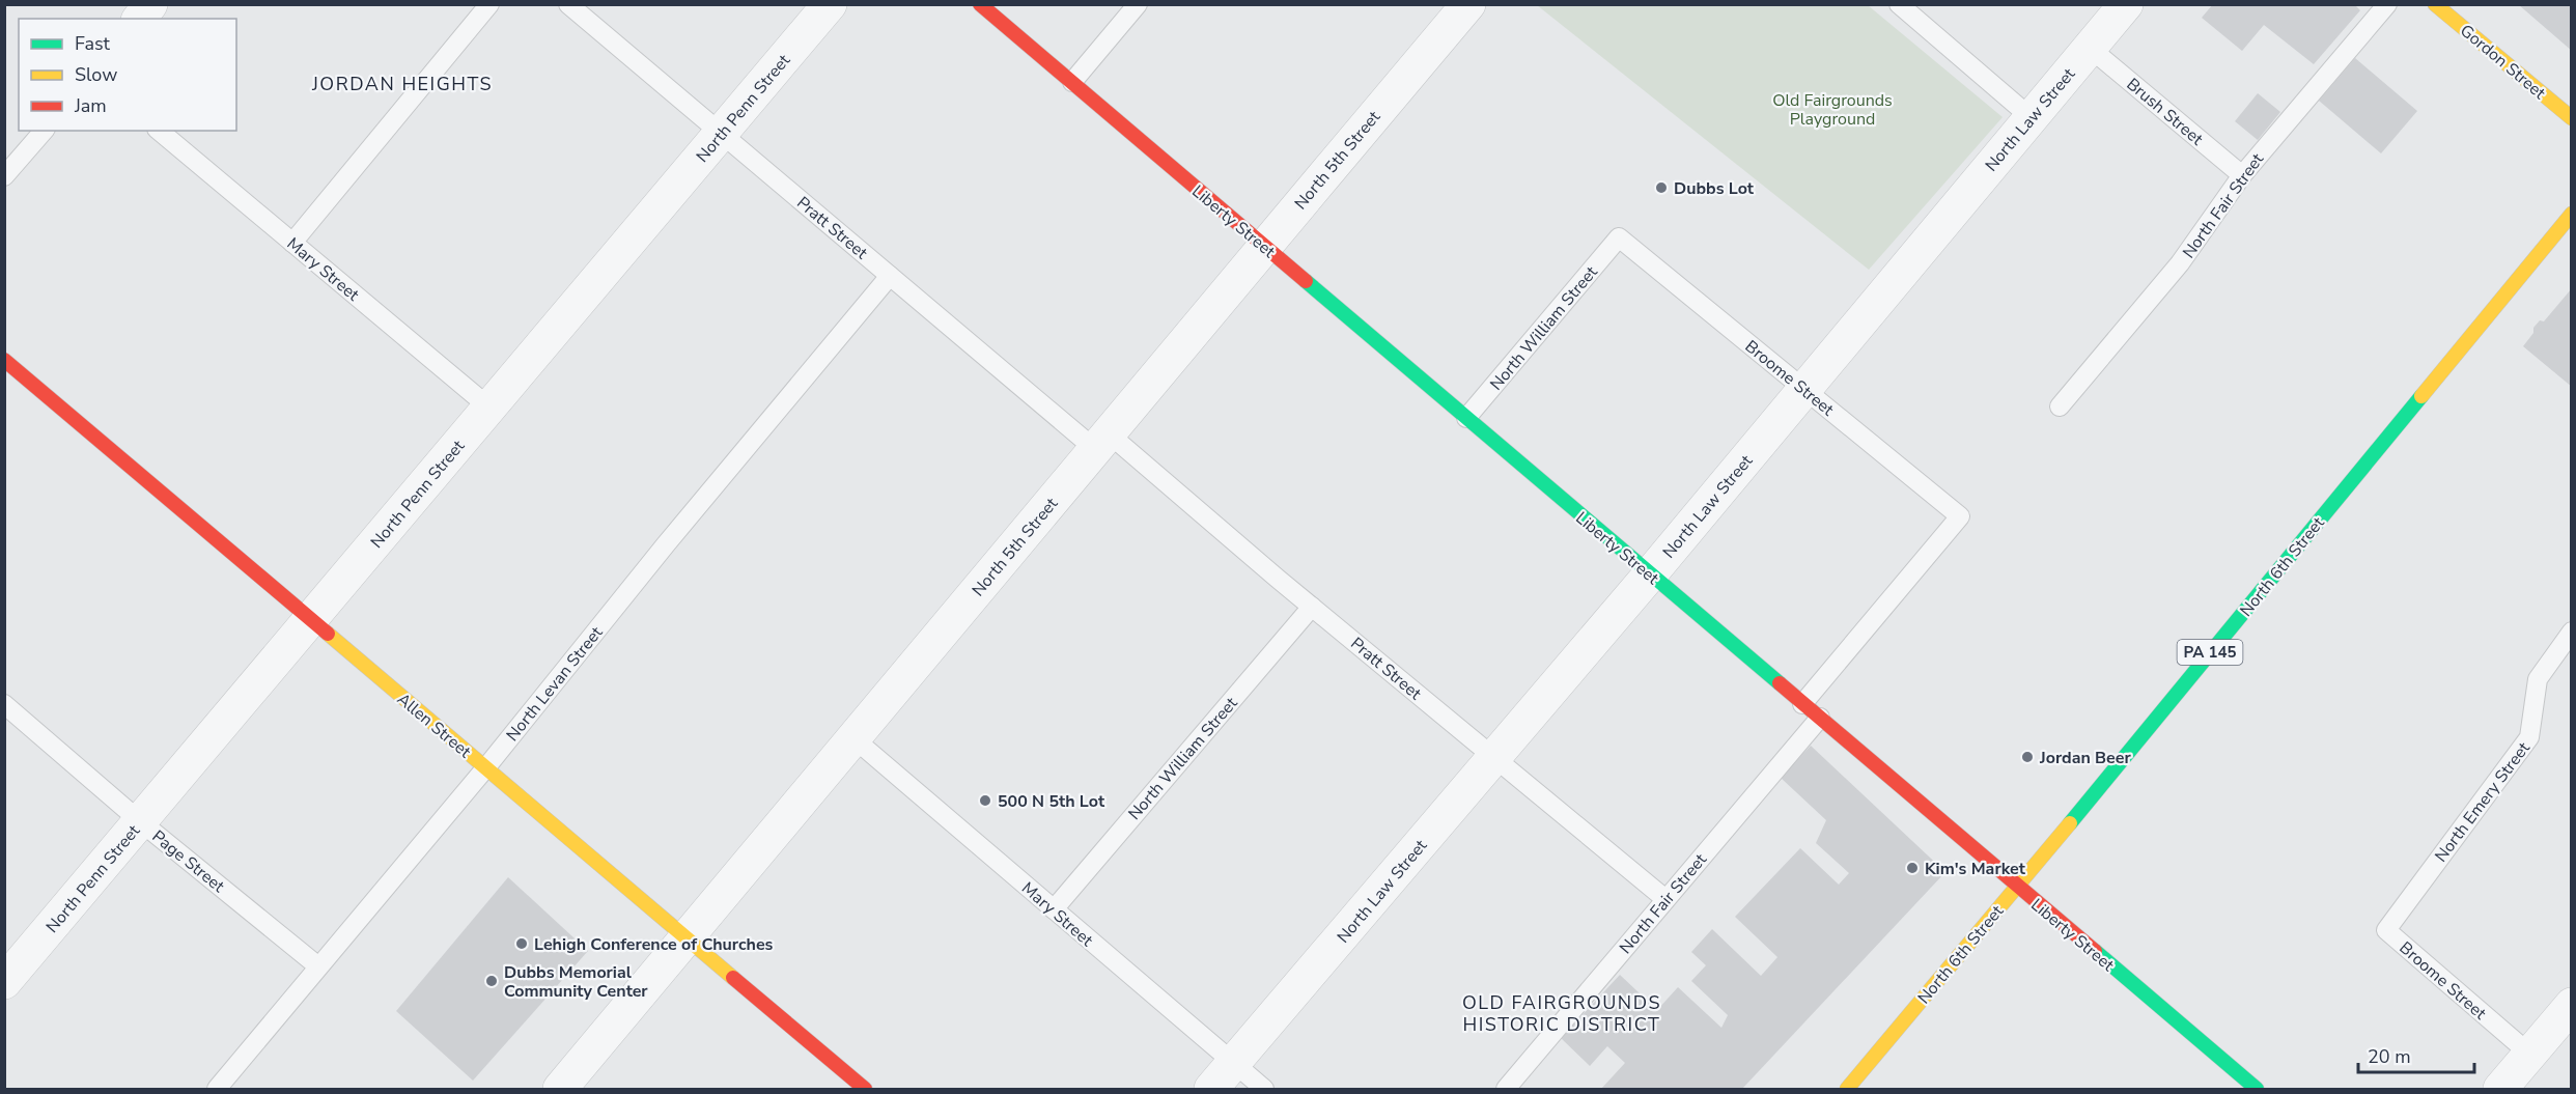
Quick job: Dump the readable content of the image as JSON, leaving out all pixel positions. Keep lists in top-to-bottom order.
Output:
{
  "streets": {
    "street": [
      "Gordon Street",
      "North Penn Street",
      "North Law Street",
      "North 5th Street",
      "Liberty Street",
      "North 6th Street",
      "PA 145",
      "Allen Street"
    ],
    "lane": [
      "Brush Street",
      "North Fair Street",
      "Pratt Street",
      "Mary Street",
      "North William Street",
      "Broome Street",
      "North Levan Street",
      "North Emery Street",
      "Page Street"
    ]
  },
  "crossings": [
    ["North Penn Street", "Pratt Street"],
    ["North Penn Street", "Mary Street"],
    ["North Penn Street", "Allen Street"],
    ["North Penn Street", "Page Street"],
    ["Brush Street", "North Law Street"],
    ["Brush Street", "North Fair Street"],
    ["North Law Street", "Liberty Street"],
    ["North Law Street", "Pratt Street"],
    ["North Law Street", "Mary Street"],
    ["North Law Street", "Broome Street"],
    ["North 5th Street", "Liberty Street"],
    ["North 5th Street", "Pratt Street"],
    ["North 5th Street", "Mary Street"],
    ["North 5th Street", "Allen Street"],
    ["North Fair Street", "Liberty Street"],
    ["North Fair Street", "Pratt Street"],
    ["Liberty Street", "North William Street"],
    ["Liberty Street", "Broome Street"],
    ["Liberty Street", "North 6th Street"],
    ["Pratt Street", "North William Street"],
    ["Pratt Street", "North Levan Street"],
    ["Mary Street", "North William Street"],
    ["North William Street", "Broome Street"],
    ["Broome Street", "North Emery Street"],
    ["North Levan Street", "Allen Street"],
    ["North Levan Street", "Page Street"]
  ],
  "districts": ["JORDAN HEIGHTS", "OLD FAIRGROUNDS HISTORIC DISTRICT"],
  "parks": ["Old Fairgrounds Playground"],
  "places": [
    "Dubbs Lot",
    "Jordan Beer",
    "500 N 5th Lot",
    "Kim's Market",
    "Lehigh Conference of Churches",
    "Dubbs Memorial Community Center"
  ],
  "legend": ["Fast", "Slow", "Jam"],
  "scale_bar": "20 m"
}
